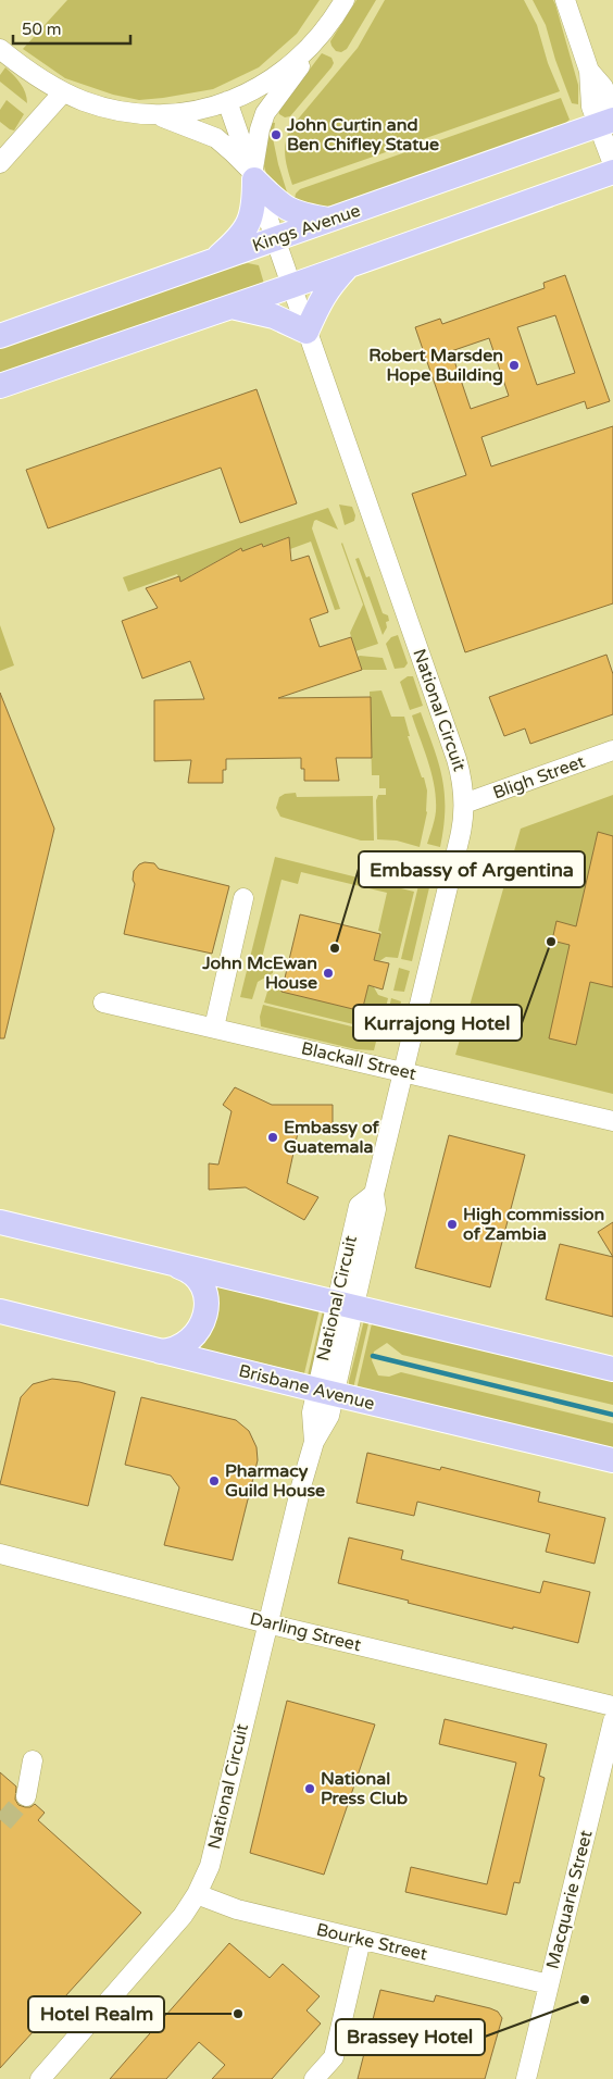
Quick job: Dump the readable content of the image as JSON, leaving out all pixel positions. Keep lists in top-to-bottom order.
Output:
{
  "streets": {
    "main road": ["Kings Avenue", "Brisbane Avenue"],
    "street": [
      "National Circuit",
      "Bligh Street",
      "Blackall Street",
      "Darling Street",
      "Macquarie Street",
      "Bourke Street"
    ]
  },
  "crossings": [
    ["Kings Avenue", "National Circuit"],
    ["National Circuit", "Bligh Street"],
    ["National Circuit", "Blackall Street"],
    ["National Circuit", "Brisbane Avenue"],
    ["National Circuit", "Darling Street"],
    ["National Circuit", "Bourke Street"],
    ["Macquarie Street", "Bourke Street"]
  ],
  "places": [
    "John Curtin and Ben Chifley Statue",
    "Robert Marsden Hope Building",
    "Kurrajong Hotel",
    "Embassy of Argentina",
    "John McEwan House",
    "Embassy of Guatemala",
    "High commission of Zambia",
    "Pharmacy Guild House",
    "National Press Club",
    "Brassey Hotel",
    "Hotel Realm"
  ],
  "scale_bar": "50 m"
}
